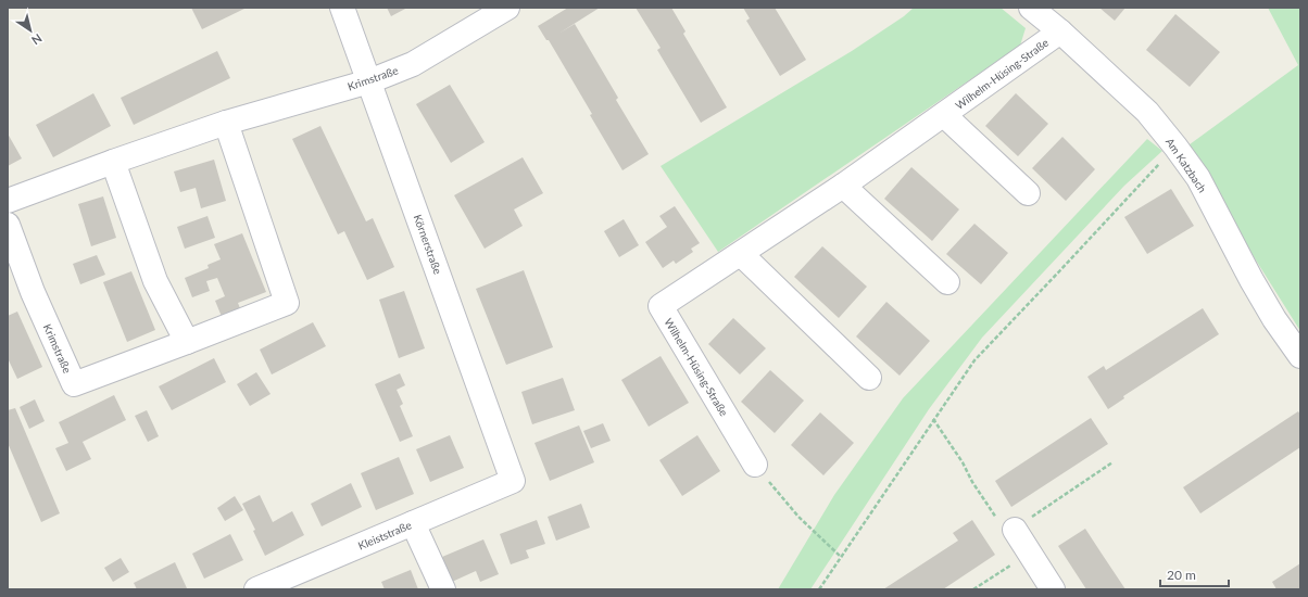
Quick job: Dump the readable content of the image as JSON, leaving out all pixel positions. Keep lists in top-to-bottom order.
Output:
{
  "streets": {
    "street": [
      "Wilhelm-Hüsing-Straße",
      "Krimstraße",
      "Am Katzbach",
      "Körnerstraße",
      "Kleiststraße"
    ]
  },
  "crossings": [
    ["Wilhelm-Hüsing-Straße", "Am Katzbach"],
    ["Krimstraße", "Körnerstraße"],
    ["Körnerstraße", "Kleiststraße"]
  ],
  "scale_bar": "20 m",
  "north": "bottom right"
}
